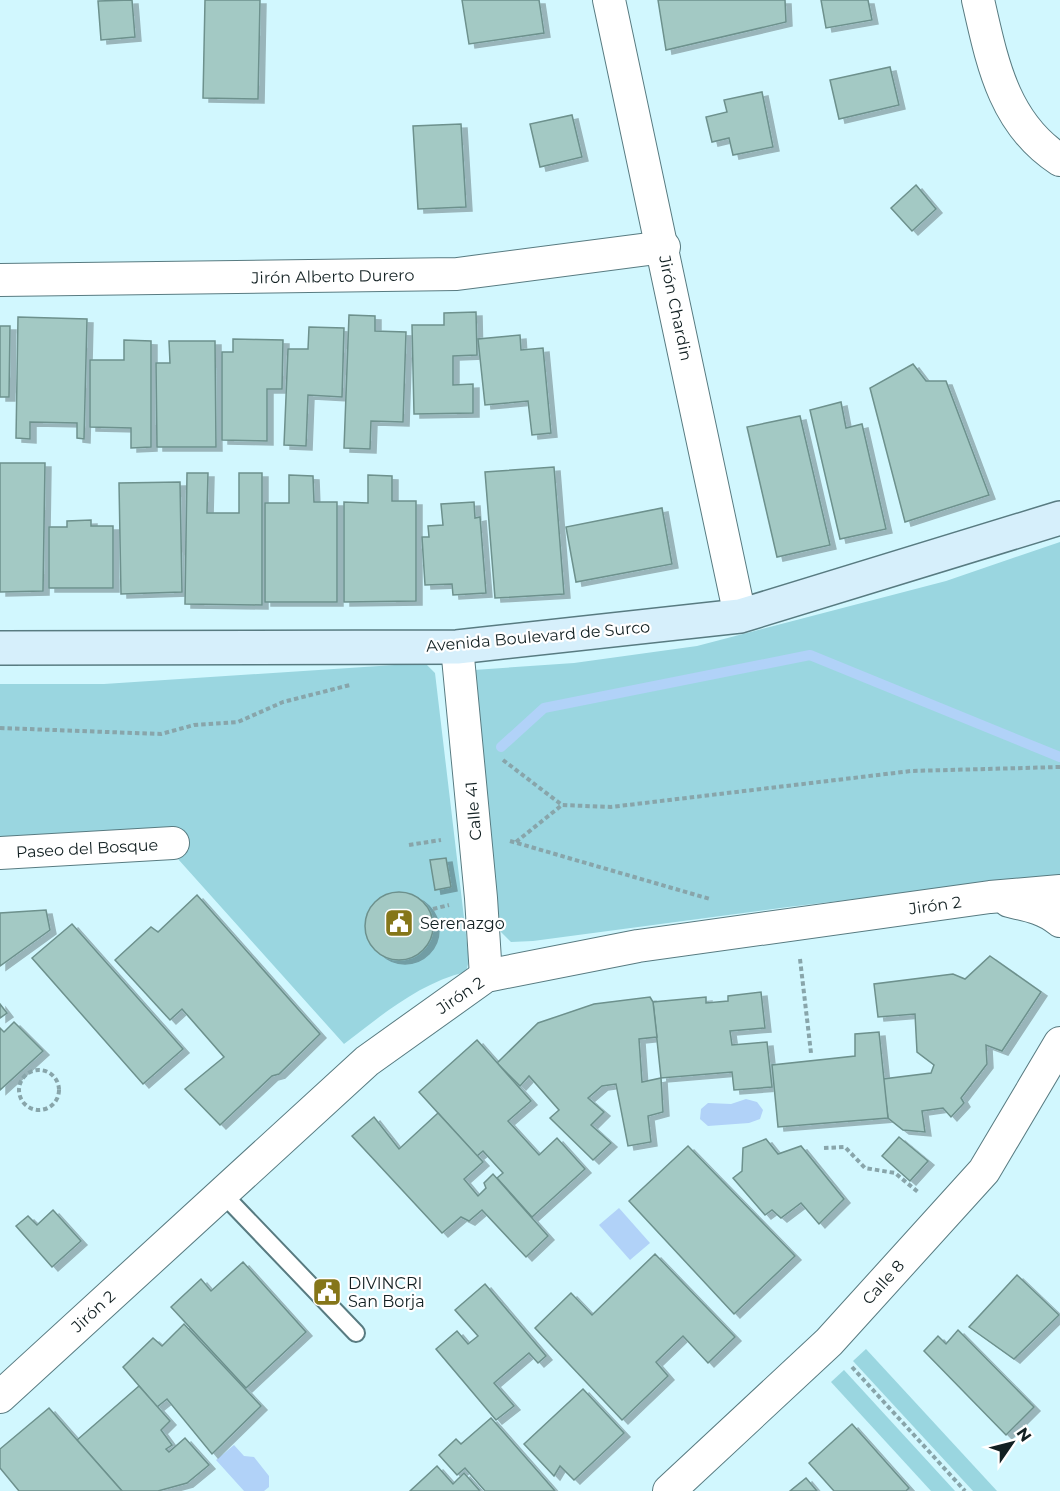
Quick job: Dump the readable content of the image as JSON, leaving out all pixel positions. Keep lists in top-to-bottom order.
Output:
{
  "streets": {
    "street": [
      "Jirón Alberto Durero",
      "Jirón Chardin",
      "Avenida Boulevard de Surco",
      "Calle 41",
      "Paseo del Bosque",
      "Jirón 2",
      "Calle 8"
    ]
  },
  "crossings": [
    ["Jirón Alberto Durero", "Jirón Chardin"],
    ["Jirón Chardin", "Avenida Boulevard de Surco"],
    ["Avenida Boulevard de Surco", "Calle 41"],
    ["Calle 41", "Jirón 2"]
  ],
  "places": {
    "public building": ["Serenazgo", "DIVINCRI San Borja"]
  },
  "north": "top right"
}
